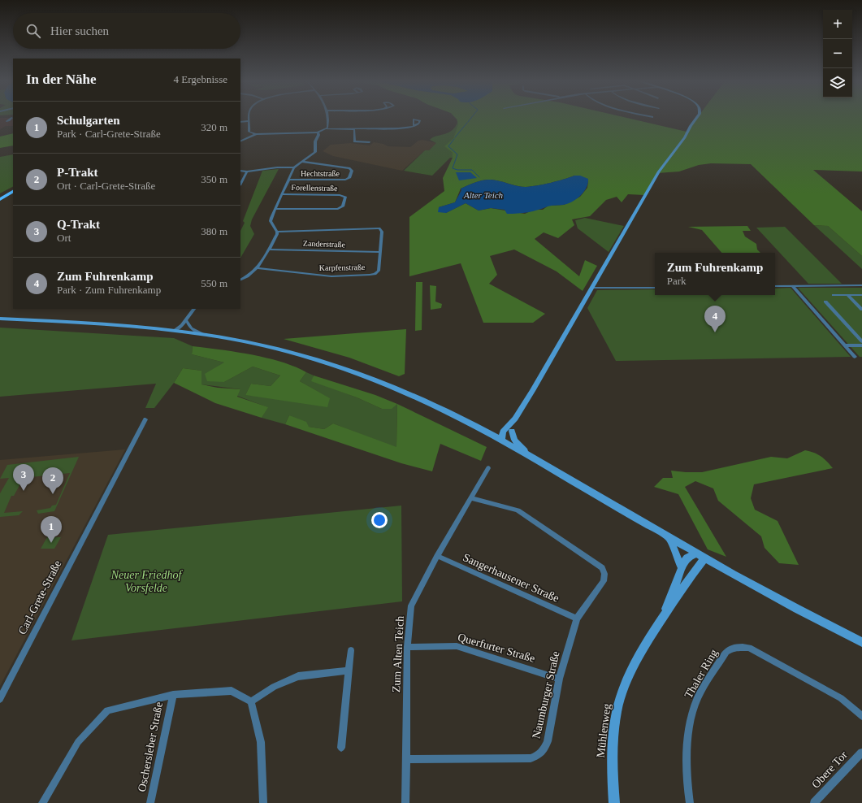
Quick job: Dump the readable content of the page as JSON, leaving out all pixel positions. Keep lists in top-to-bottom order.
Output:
{
  "streets": {
    "street": [
      "Hechtstraße",
      "Forellenstraße",
      "Zanderstraße",
      "Karpfenstraße",
      "Sangerhausener Straße",
      "Carl-Grete-Straße",
      "Querfurter Straße",
      "Zum Alten Teich",
      "Thaler Ring",
      "Naumburger Straße",
      "Mühlenweg",
      "Oschersleber Straße",
      "Obere Tor"
    ]
  },
  "crossings": [
    ["Zanderstraße", "Karpfenstraße"],
    ["Sangerhausener Straße", "Zum Alten Teich"],
    ["Sangerhausener Straße", "Naumburger Straße"],
    ["Querfurter Straße", "Zum Alten Teich"],
    ["Querfurter Straße", "Naumburger Straße"],
    ["Zum Alten Teich", "Naumburger Straße"]
  ],
  "water": ["Alter Teich"],
  "parks": ["Neuer Friedhof Vorsfelde"],
  "page": {
    "map_buttons": ["+", "−"],
    "search": "Hier suchen",
    "heading": ["In der Nähe", "4 Ergebnisse"],
    "list": [
      {
        "mark": "1",
        "name": "Schulgarten",
        "note": "Park · Carl-Grete-Straße",
        "value": "320 m"
      },
      {
        "mark": "2",
        "name": "P-Trakt",
        "note": "Ort · Carl-Grete-Straße",
        "value": "350 m"
      },
      {
        "mark": "3",
        "name": "Q-Trakt",
        "note": "Ort",
        "value": "380 m"
      },
      {
        "mark": "4",
        "name": "Zum Fuhrenkamp",
        "note": "Park · Zum Fuhrenkamp",
        "value": "550 m"
      }
    ],
    "popup": ["Zum Fuhrenkamp", "Park"],
    "pins": [
      "4",
      "3",
      "2",
      "1"
    ]
  }
}
